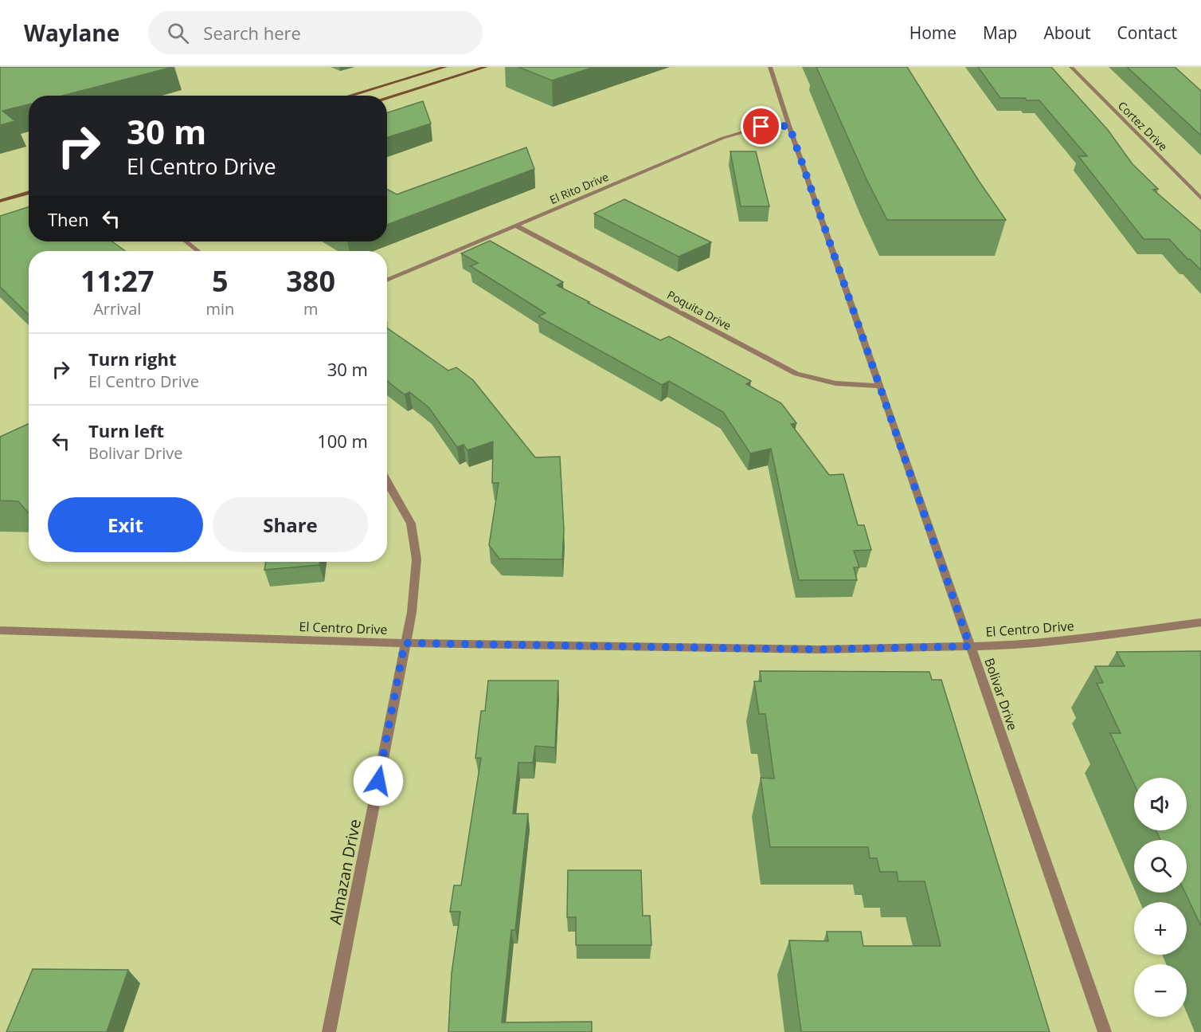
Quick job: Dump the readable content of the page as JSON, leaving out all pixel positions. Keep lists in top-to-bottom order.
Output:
{
  "streets": {
    "street": [
      "Cortez Drive",
      "El Rito Drive",
      "Poquita Drive",
      "El Centro Drive",
      "Bolivar Drive",
      "Almazan Drive"
    ]
  },
  "crossings": [
    ["El Rito Drive", "Poquita Drive"],
    ["El Rito Drive", "Bolivar Drive"],
    ["Poquita Drive", "Bolivar Drive"],
    ["El Centro Drive", "Bolivar Drive"],
    ["El Centro Drive", "Almazan Drive"]
  ],
  "page": {
    "header": "Waylane",
    "search": "Search here",
    "nav": [
      "Home",
      "Map",
      "About",
      "Contact"
    ],
    "turn": ["30 m", "El Centro Drive"],
    "then": "Then",
    "eta": [
      "11:27",
      "Arrival",
      "5",
      "min",
      "380",
      "m"
    ],
    "list": [
      {
        "name": "Turn right",
        "note": "El Centro Drive",
        "value": "30 m"
      },
      {
        "name": "Turn left",
        "note": "Bolivar Drive",
        "value": "100 m"
      }
    ],
    "buttons": ["Exit", "Share"],
    "map_buttons": ["+", "−"]
  }
}
